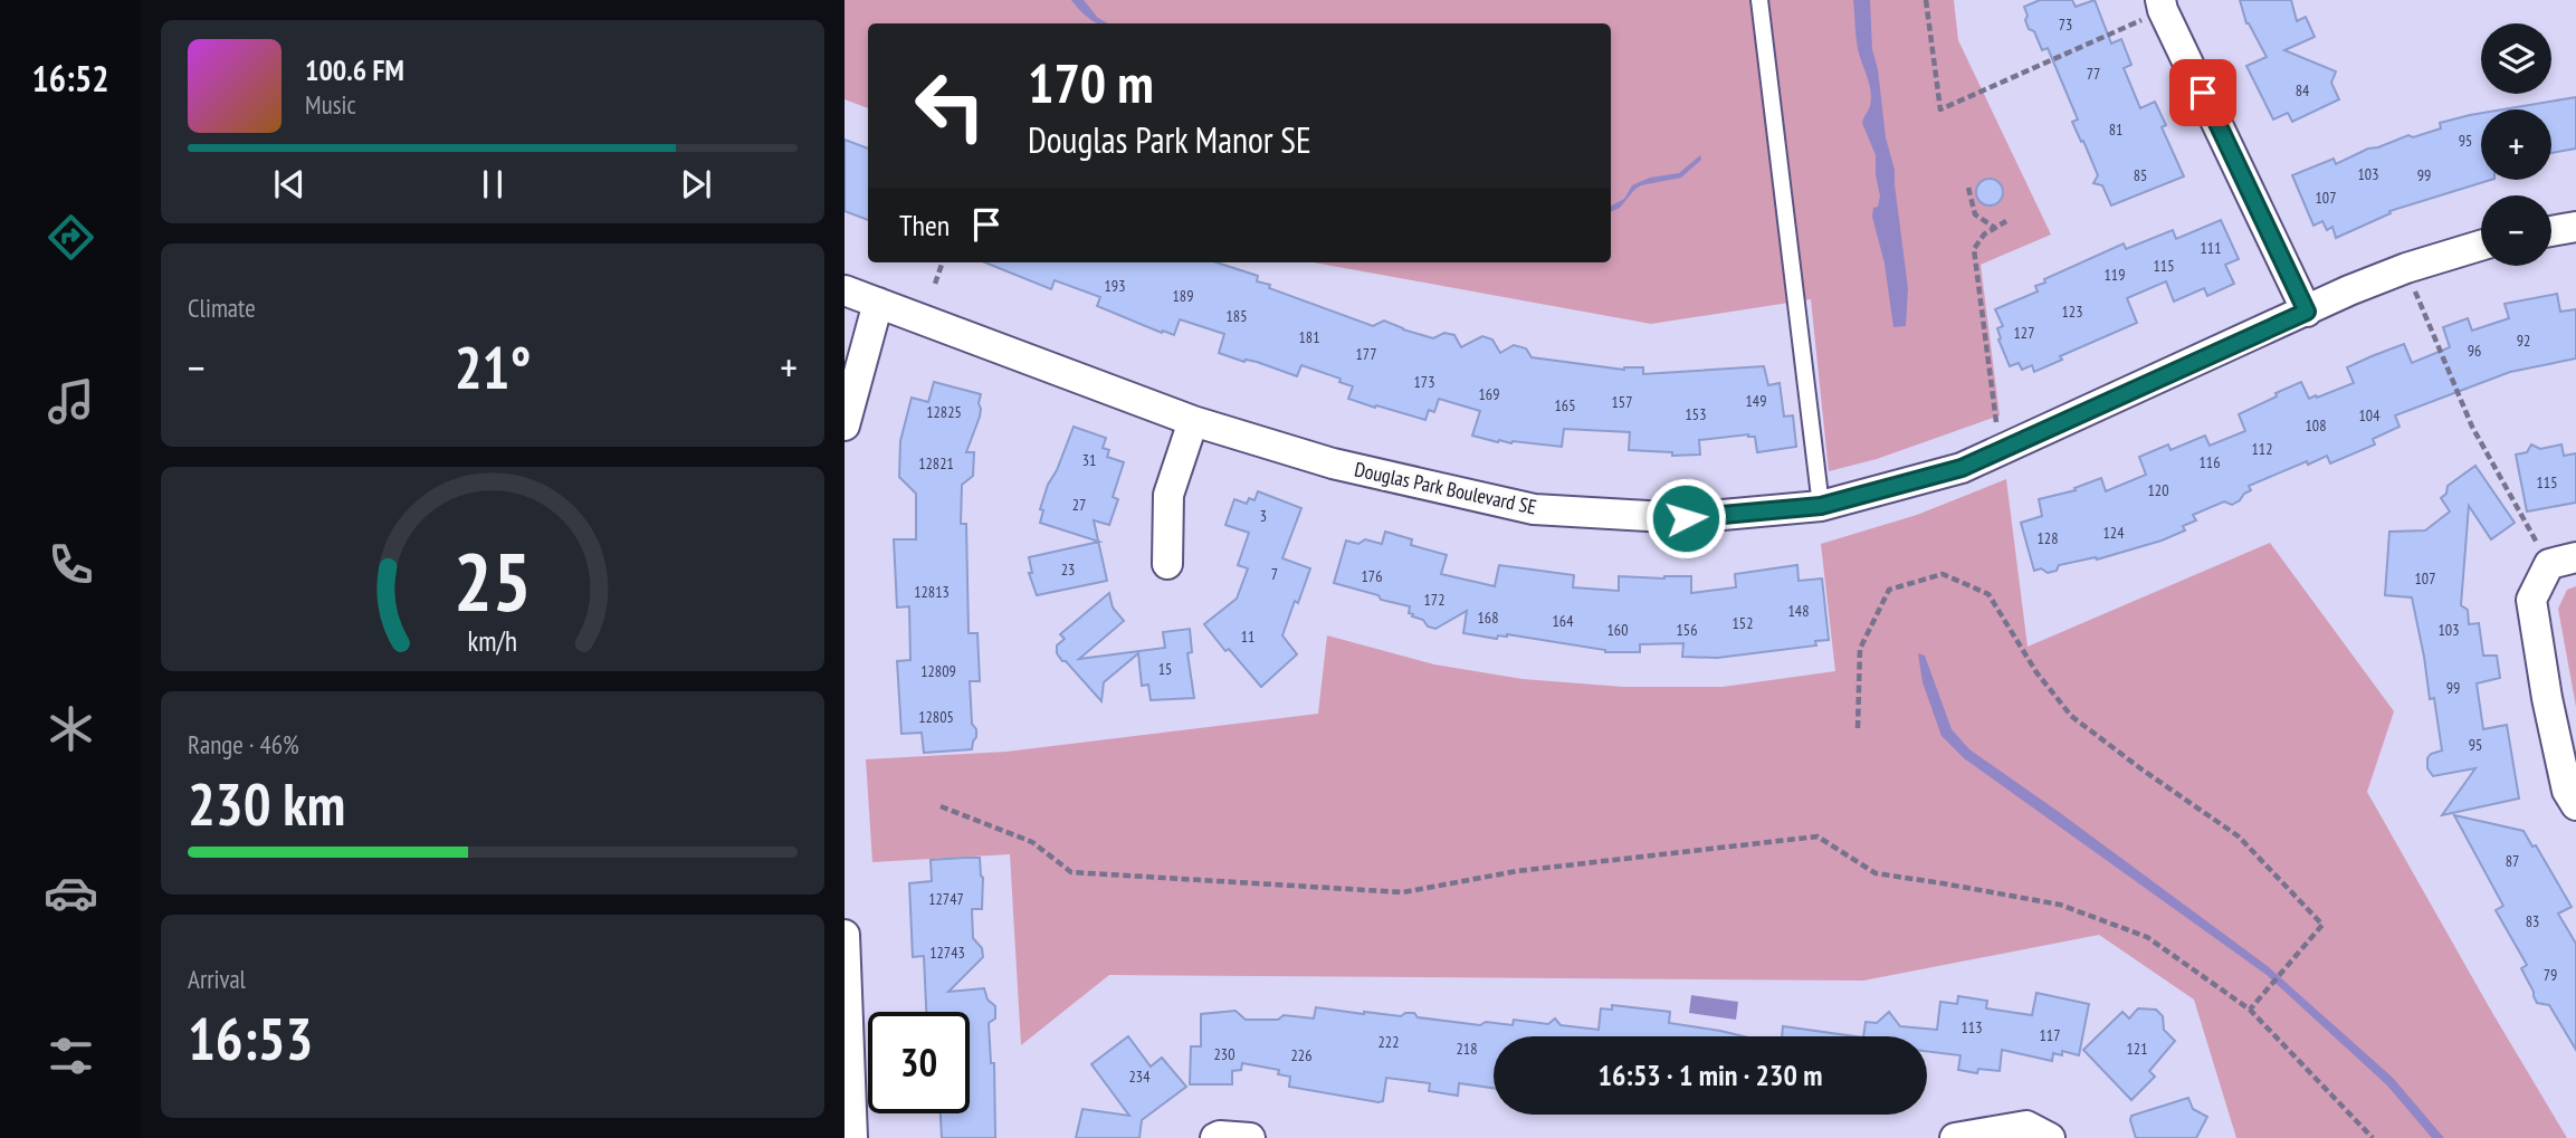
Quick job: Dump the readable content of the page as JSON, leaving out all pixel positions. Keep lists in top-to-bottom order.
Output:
{
  "streets": {
    "street": ["Douglas Park Boulevard SE"]
  },
  "house_numbers": [
    "73",
    "77",
    "84",
    "81",
    "95",
    "103",
    "85",
    "99",
    "107",
    "111",
    "115",
    "119",
    "193",
    "189",
    "123",
    "185",
    "127",
    "181",
    "92",
    "96",
    "177",
    "173",
    "169",
    "149",
    "157",
    "165",
    "12825",
    "153",
    "104",
    "108",
    "112",
    "31",
    "116",
    "12821",
    "115",
    "120",
    "27",
    "3",
    "124",
    "128",
    "23",
    "7",
    "176",
    "107",
    "12813",
    "172",
    "148",
    "168",
    "164",
    "152",
    "160",
    "156",
    "103",
    "11",
    "15",
    "12809",
    "99",
    "12805",
    "95",
    "87",
    "12747",
    "83",
    "12743",
    "79",
    "113",
    "117",
    "222",
    "218",
    "121",
    "230",
    "226",
    "234"
  ],
  "page": {
    "tabs": "16:52",
    "map_buttons": ["+", "−"],
    "turn": ["170 m", "Douglas Park Manor SE"],
    "song": ["100.6 FM", "Music"],
    "then": "Then",
    "tile": [
      "Climate",
      ["Range · 46%", "230 km"],
      ["Arrival", "16:53"]
    ],
    "heat": ["−", "21°", "+"],
    "limit": "30",
    "trip": "16:53 · 1 min · 230 m",
    "gauge": ["25", "km/h"]
  }
}
